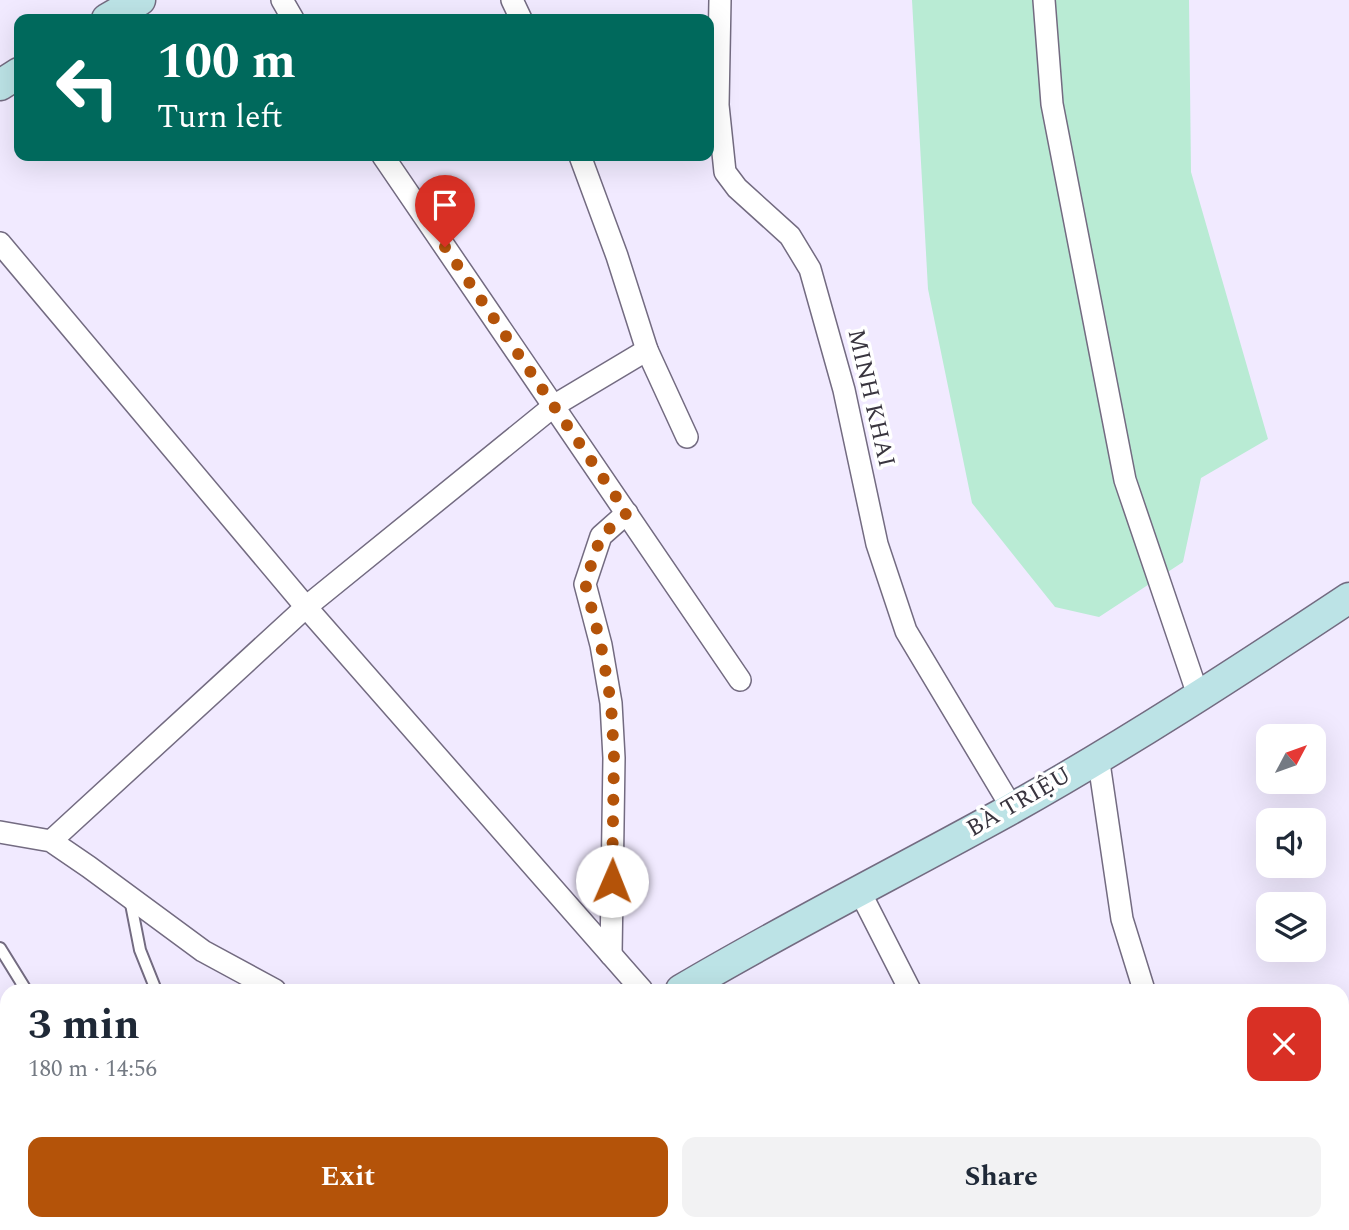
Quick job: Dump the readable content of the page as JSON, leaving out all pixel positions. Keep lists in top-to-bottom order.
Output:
{
  "streets": {
    "main road": ["BÀ TRIỆU"],
    "street": ["MINH KHAI"]
  },
  "crossings": [
    ["MINH KHAI", "BÀ TRIỆU"]
  ],
  "north": "top right",
  "page": {
    "turn": ["100 m", "Turn left"],
    "heading": ["3 min", "180 m · 14:56"],
    "buttons": ["Exit", "Share"]
  }
}
